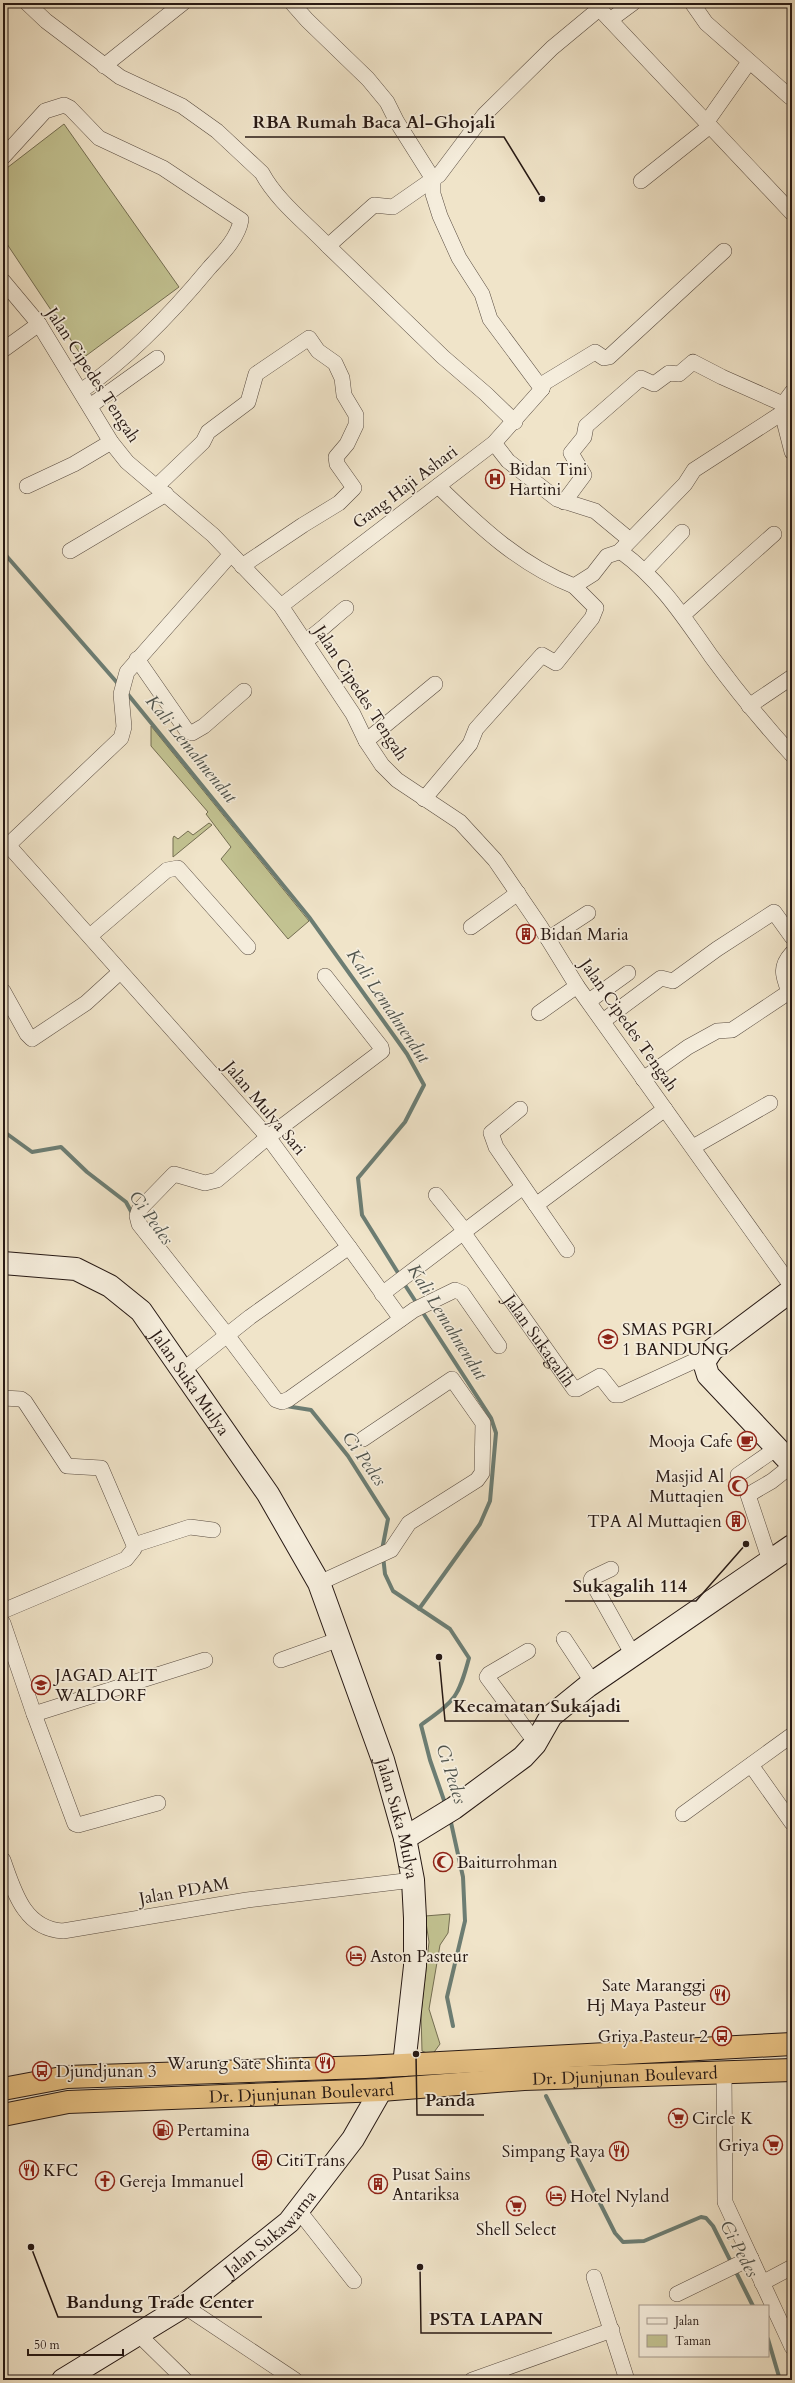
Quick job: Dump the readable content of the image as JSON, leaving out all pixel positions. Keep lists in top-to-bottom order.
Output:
{
  "streets": {
    "highway": ["Dr. Djunjunan Boulevard"],
    "street": [
      "Jalan Cipedes Tengah",
      "Gang Haji Ashari",
      "Jalan Mulya Sari",
      "Jalan Sukagalih",
      "Jalan Suka Mulya",
      "Jalan PDAM",
      "Jalan Sukawarna"
    ]
  },
  "crossings": [
    ["Jalan Cipedes Tengah", "Gang Haji Ashari"],
    ["Jalan Suka Mulya", "Jalan PDAM"],
    ["Jalan Suka Mulya", "Dr. Djunjunan Boulevard"],
    ["Dr. Djunjunan Boulevard", "Jalan Sukawarna"]
  ],
  "water": ["Kali Lemahnendut", "Ci Pedes"],
  "places": {
    "other": [
      "RBA Rumah Baca Al-Ghojali",
      "Sukagalih 114",
      "Kecamatan Sukajadi",
      "Panda",
      "Bandung Trade Center",
      "PSTA LAPAN"
    ],
    "hospital": ["Bidan Tini Hartini"],
    "building": ["Bidan Maria", "TPA Al Muttaqien", "Pusat Sains Antariksa"],
    "school or university": ["SMAS PGRI 1 BANDUNG", "JAGAD ALIT WALDORF"],
    "cafe": ["Mooja Cafe"],
    "mosque": ["Masjid Al Muttaqien", "Baiturrohman"],
    "hotel": ["Aston Pasteur", "Hotel Nyland"],
    "restaurant": [
      "Sate Maranggi Hj Maya Pasteur",
      "Warung Sate Shinta",
      "Simpang Raya",
      "KFC"
    ],
    "bus stop": ["Griya Pasteur 2", "Djundjunan 3", "CitiTrans"],
    "supermarket": ["Circle K", "Griya", "Shell Select"],
    "fuel station": ["Pertamina"],
    "church": ["Gereja Immanuel"]
  },
  "legend": ["Jalan", "Taman"],
  "scale_bar": "50 m"
}
